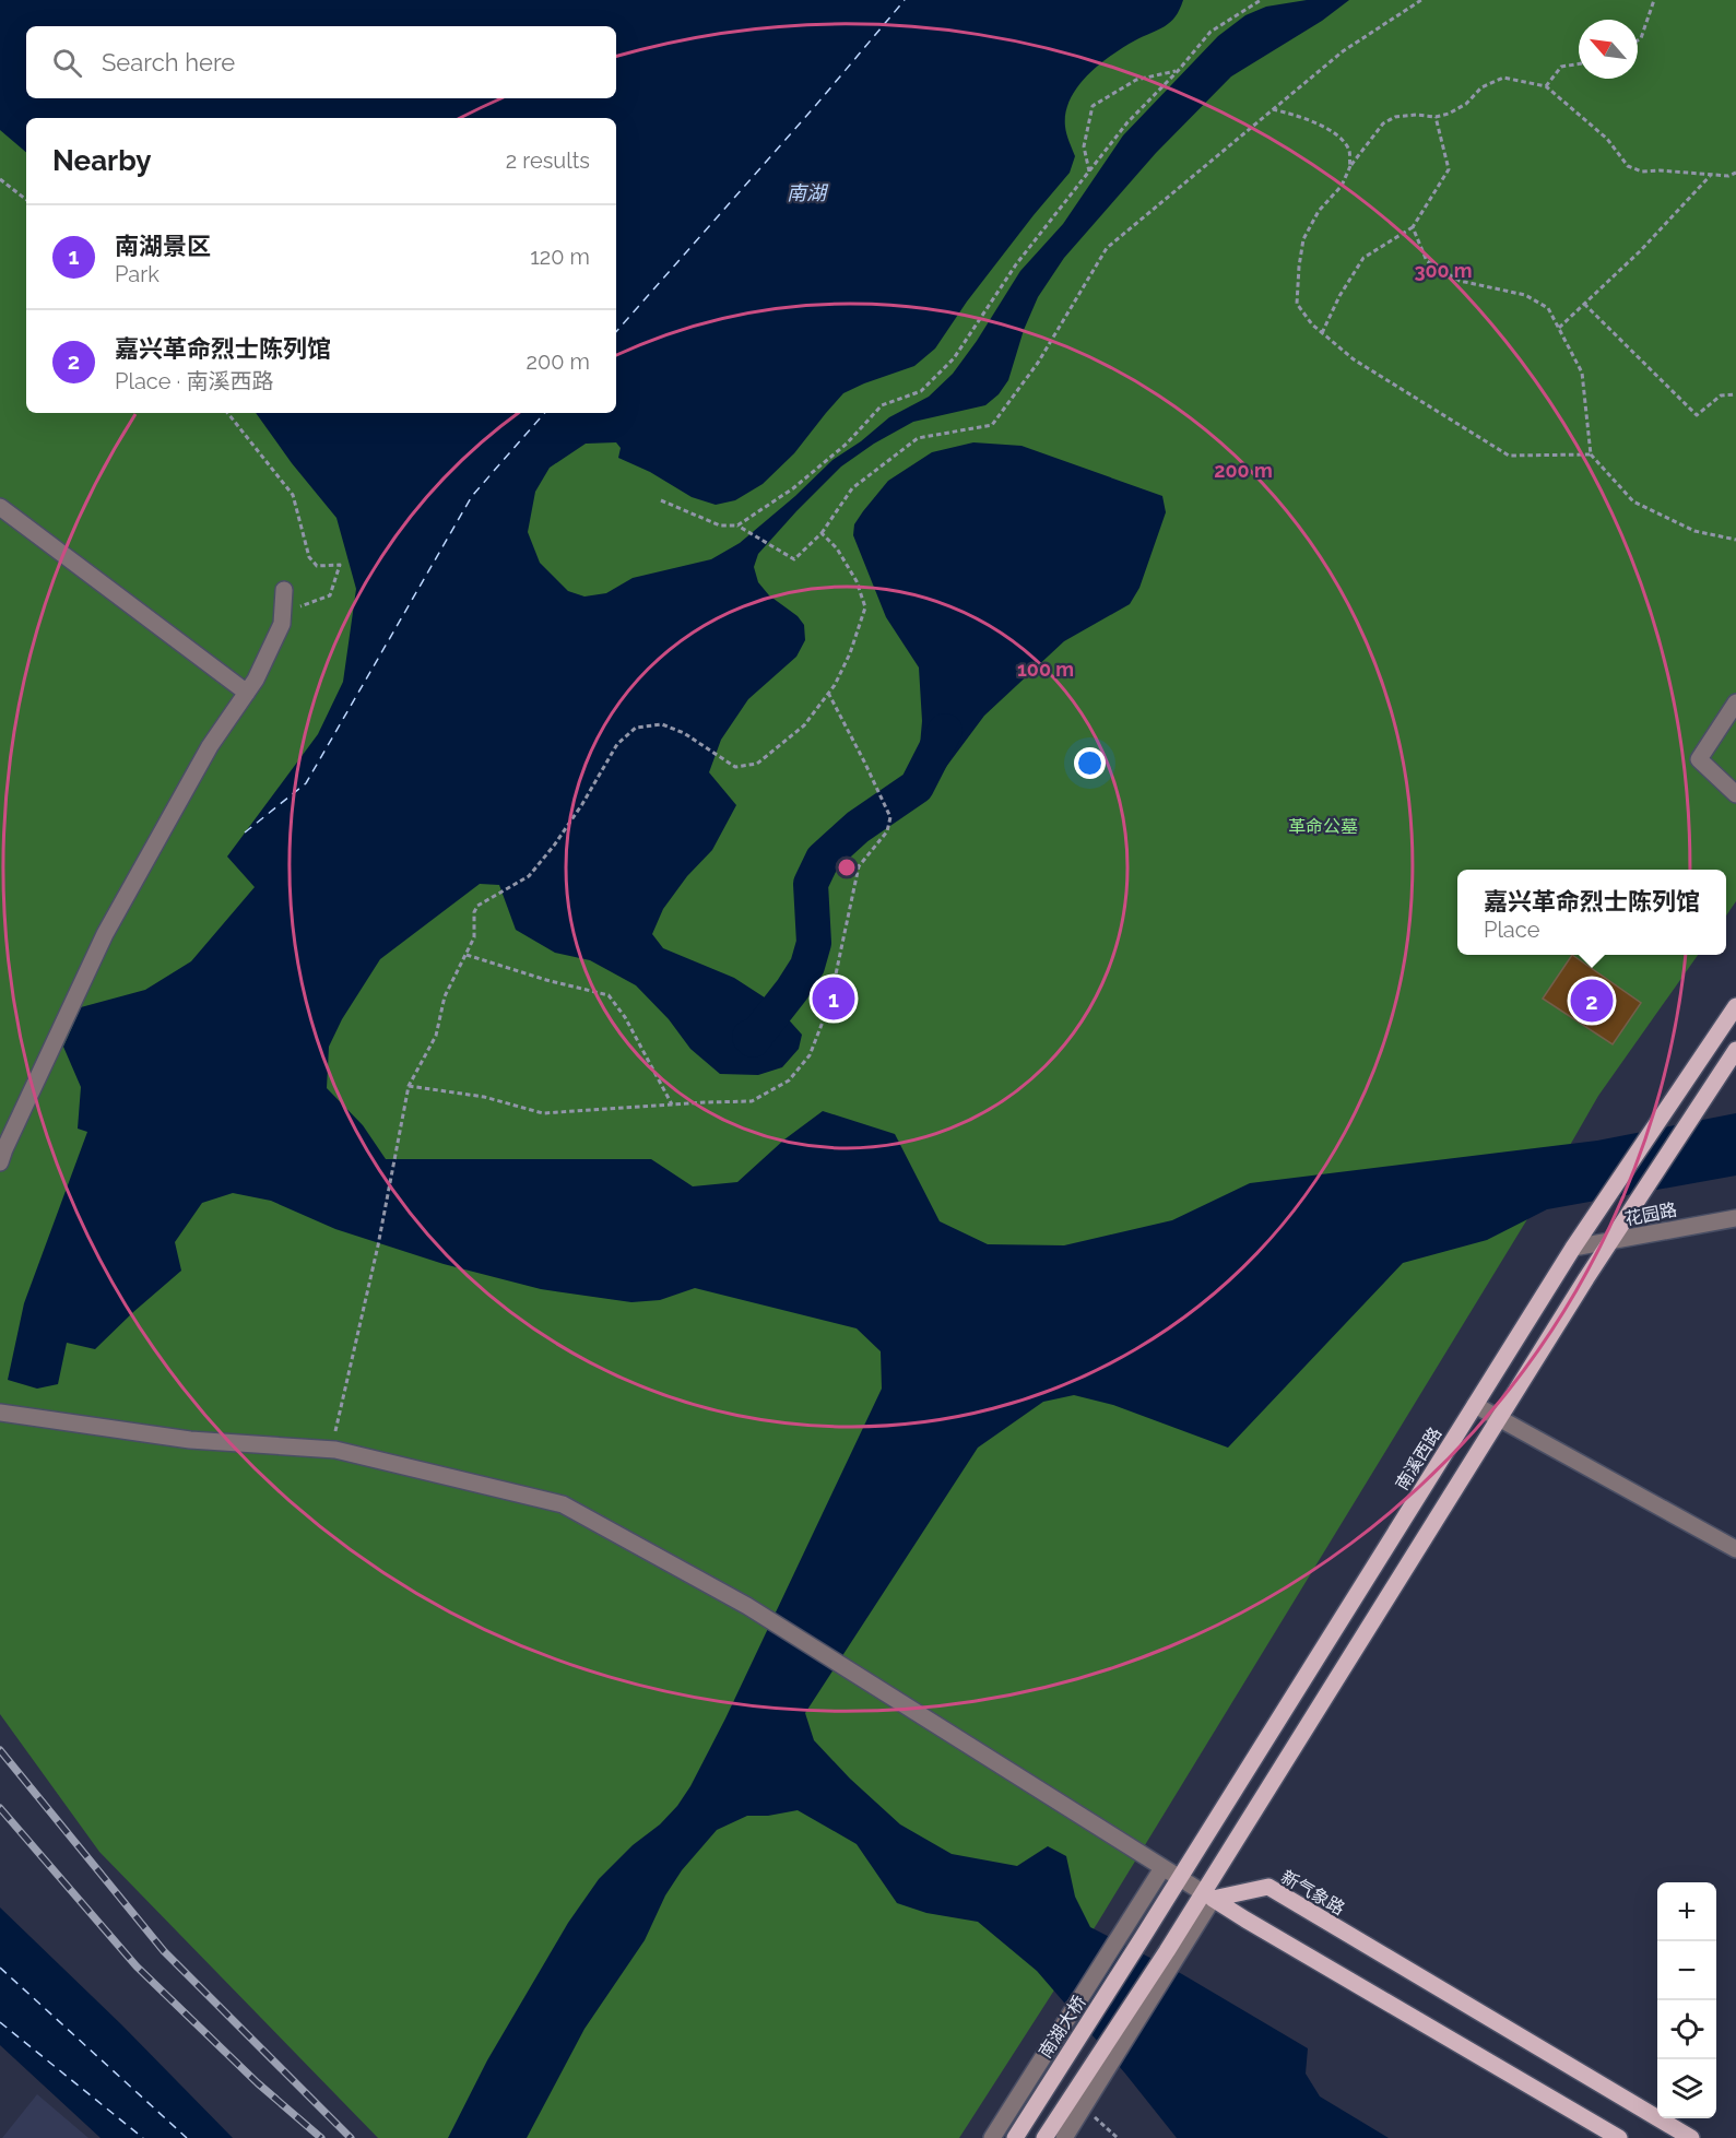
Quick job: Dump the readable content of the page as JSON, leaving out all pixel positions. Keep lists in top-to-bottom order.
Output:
{
  "streets": {
    "main road": ["南溪西路", "新气象路", "南湖大桥"],
    "street": ["花园路"]
  },
  "crossings": [
    ["花园路", "南溪西路"],
    ["南溪西路", "南湖大桥"]
  ],
  "water": ["南湖"],
  "parks": ["革命公墓"],
  "north": "top left",
  "page": {
    "search": "Search here",
    "heading": ["Nearby", "2 results"],
    "list": [
      {
        "mark": "1",
        "name": "南湖景区",
        "note": "Park",
        "value": "120 m"
      },
      {
        "mark": "2",
        "name": "嘉兴革命烈士陈列馆",
        "note": "Place · 南溪西路",
        "value": "200 m"
      }
    ],
    "popup": ["嘉兴革命烈士陈列馆", "Place"],
    "pins": ["1", "2"],
    "map_buttons": ["+", "−"]
  },
  "rings": ["300 m", "200 m", "100 m"]
}
